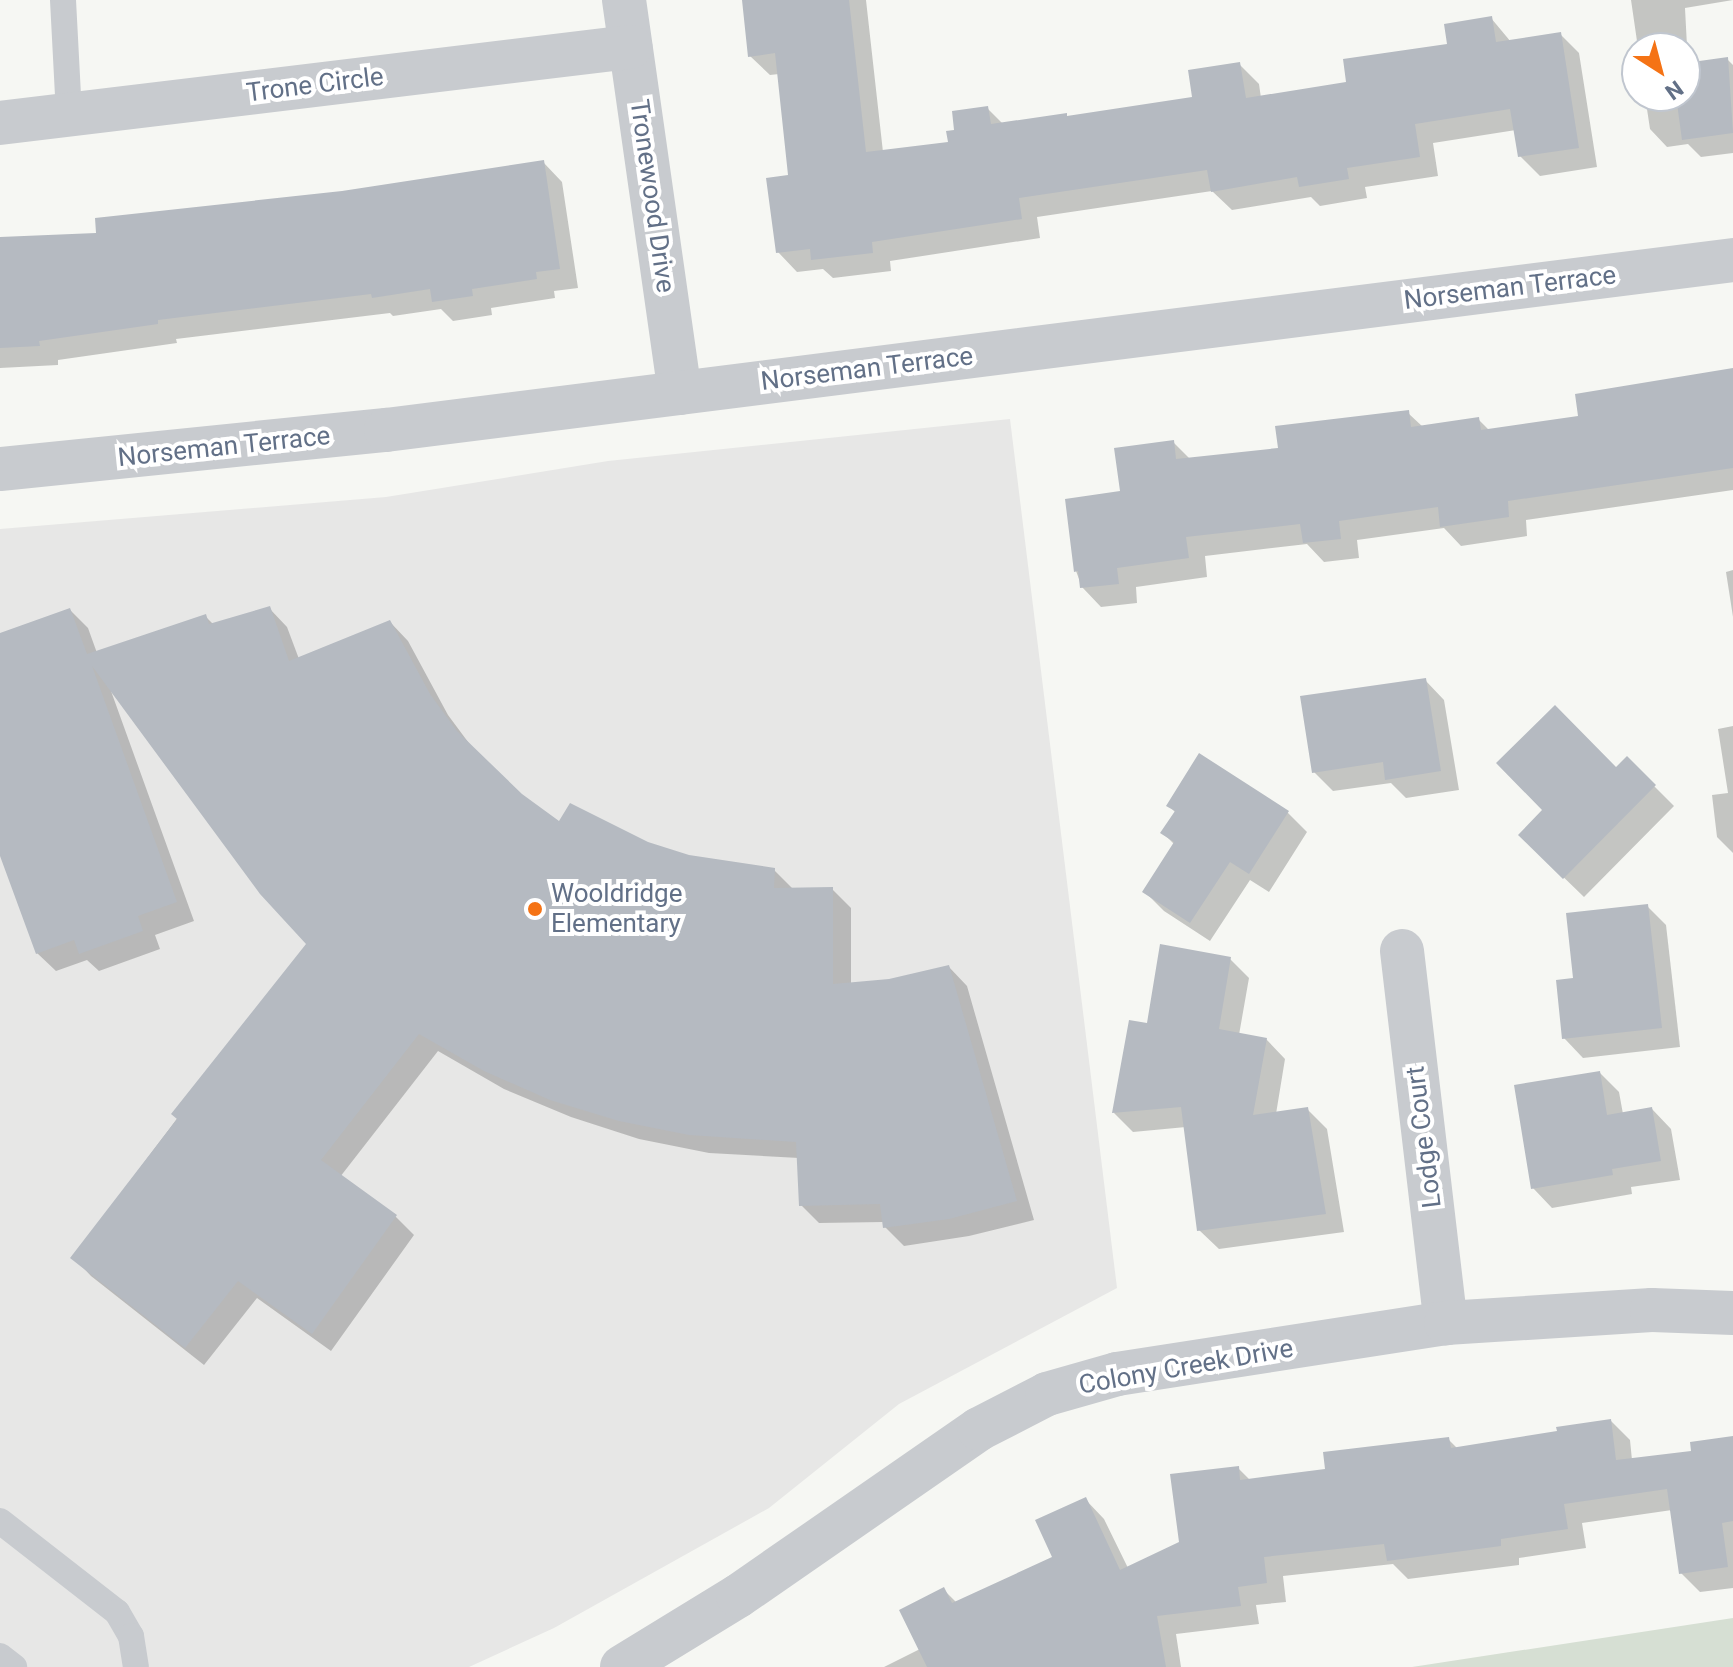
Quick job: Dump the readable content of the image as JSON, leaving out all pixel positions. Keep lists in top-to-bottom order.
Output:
{
  "streets": {
    "street": [
      "Trone Circle",
      "Tronewood Drive",
      "Norseman Terrace",
      "Lodge Court",
      "Colony Creek Drive"
    ]
  },
  "crossings": [
    ["Trone Circle", "Tronewood Drive"],
    ["Tronewood Drive", "Norseman Terrace"],
    ["Lodge Court", "Colony Creek Drive"]
  ],
  "places": ["Wooldridge Elementary"],
  "north": "bottom right"
}
